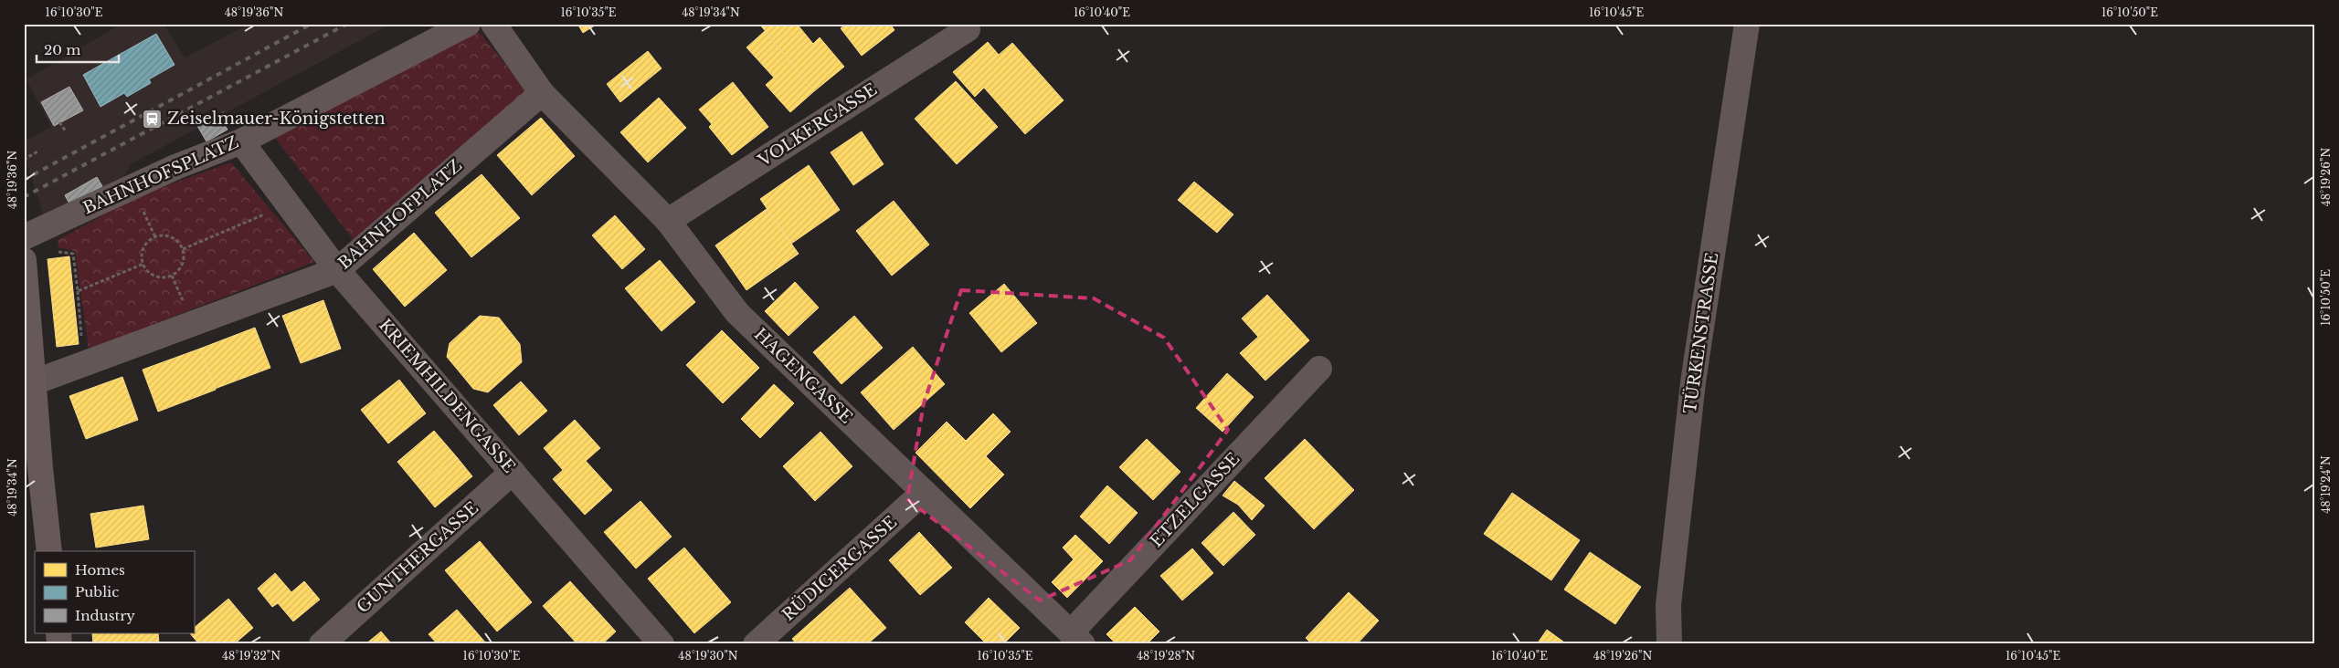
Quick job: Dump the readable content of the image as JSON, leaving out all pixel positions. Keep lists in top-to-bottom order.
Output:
{
  "streets": {
    "street": [
      "VOLKERGASSE",
      "BAHNHOFSPLATZ",
      "BAHNHOFPLATZ",
      "TÜRKENSTRASSE",
      "HAGENGASSE",
      "KRIEMHILDENGASSE",
      "ETZELGASSE",
      "GUNTHERGASSE",
      "RÜDIGERGASSE"
    ]
  },
  "crossings": [
    ["VOLKERGASSE", "HAGENGASSE"],
    ["BAHNHOFSPLATZ", "KRIEMHILDENGASSE"],
    ["BAHNHOFPLATZ", "HAGENGASSE"],
    ["BAHNHOFPLATZ", "KRIEMHILDENGASSE"],
    ["HAGENGASSE", "ETZELGASSE"],
    ["HAGENGASSE", "RÜDIGERGASSE"],
    ["KRIEMHILDENGASSE", "GUNTHERGASSE"]
  ],
  "places": {
    "station": ["Zeiselmauer-Königstetten"]
  },
  "legend": ["Homes", "Public", "Industry"],
  "scale_bar": "20 m",
  "coordinates": [
    "16°10'30\"E",
    "48°19'36\"N",
    "16°10'35\"E",
    "48°19'34\"N",
    "16°10'40\"E",
    "16°10'45\"E",
    "16°10'50\"E",
    "48°19'26\"N",
    "48°19'24\"N",
    "48°19'32\"N",
    "48°19'30\"N",
    "48°19'28\"N"
  ]
}
